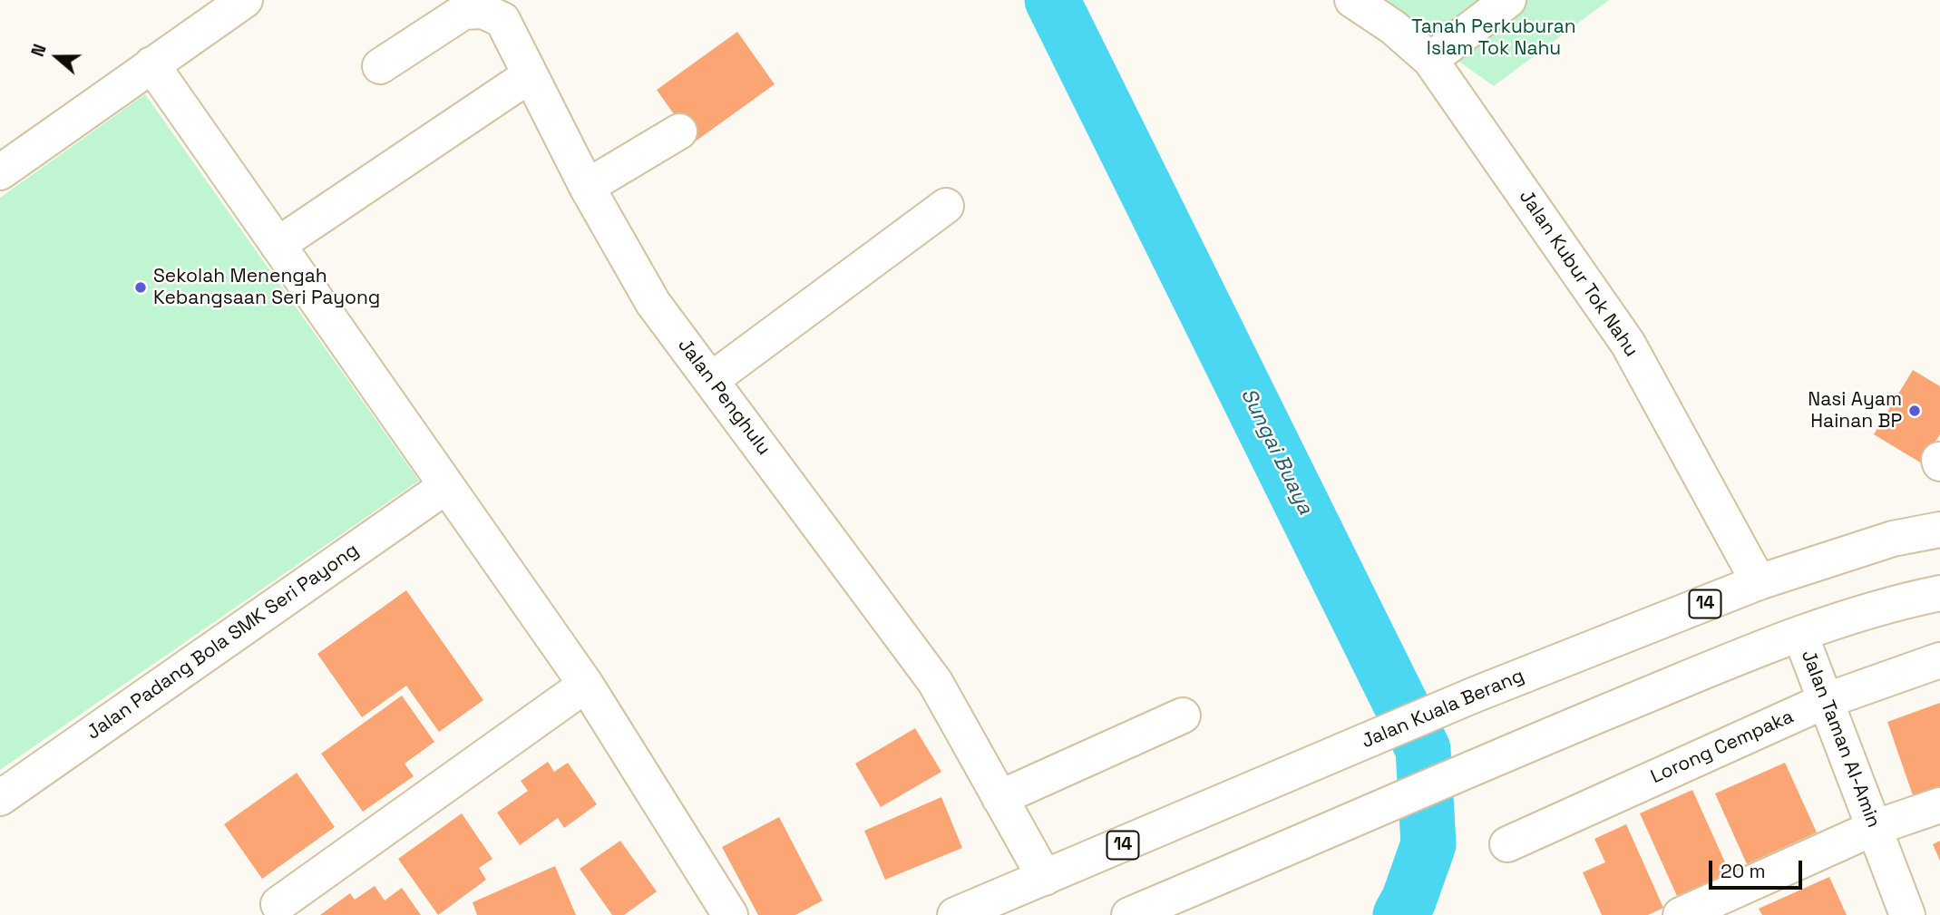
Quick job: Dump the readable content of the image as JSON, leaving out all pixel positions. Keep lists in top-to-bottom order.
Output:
{
  "streets": {
    "main road": [
      "Jalan Kubur Tok Nahu",
      "Jalan Penghulu",
      "14",
      "Jalan Padang Bola SMK Seri Payong",
      "Jalan Kuala Berang",
      "Jalan Taman Al-Amin",
      "Lorong Cempaka"
    ]
  },
  "crossings": [
    ["Jalan Kubur Tok Nahu", "Jalan Kuala Berang"],
    ["Jalan Penghulu", "Jalan Kuala Berang"],
    ["Jalan Taman Al-Amin", "Lorong Cempaka"]
  ],
  "water": ["Sungai Buaya"],
  "parks": ["Tanah Perkuburan Islam Tok Nahu"],
  "places": ["Sekolah Menengah Kebangsaan Seri Payong", "Nasi Ayam Hainan BP"],
  "scale_bar": "20 m",
  "north": "left"
}
